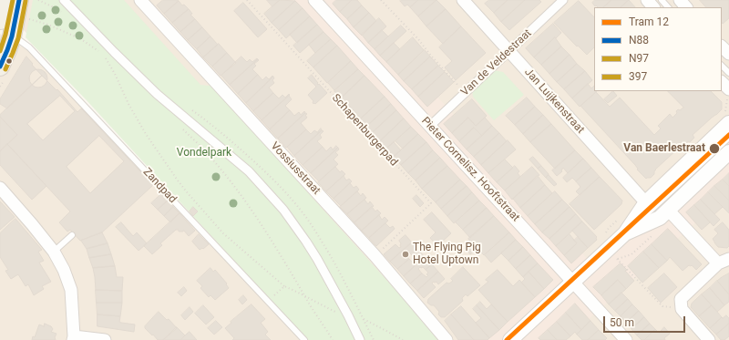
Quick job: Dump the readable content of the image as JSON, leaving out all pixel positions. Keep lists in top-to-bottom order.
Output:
{
  "streets": {
    "street": [
      "Van de Veldestraat",
      "Jan Luijkenstraat",
      "Vossiusstraat",
      "Pieter Cornelisz. Hooftstraat"
    ],
    "lane": ["Zandpad"],
    "path": ["Schapenburgerpad"]
  },
  "crossings": [
    ["Van de Veldestraat", "Jan Luijkenstraat"],
    ["Van de Veldestraat", "Pieter Cornelisz. Hooftstraat"],
    ["Schapenburgerpad", "Vossiusstraat"]
  ],
  "parks": ["Vondelpark"],
  "places": ["Van Baerlestraat", "The Flying Pig Hotel Uptown"],
  "lines": [
    "transit line N88",
    "transit line 397",
    "transit line N97",
    "tram line 12"
  ],
  "legend": [
    "Tram 12",
    "N88",
    "N97",
    "397"
  ],
  "scale_bar": "50 m"
}
